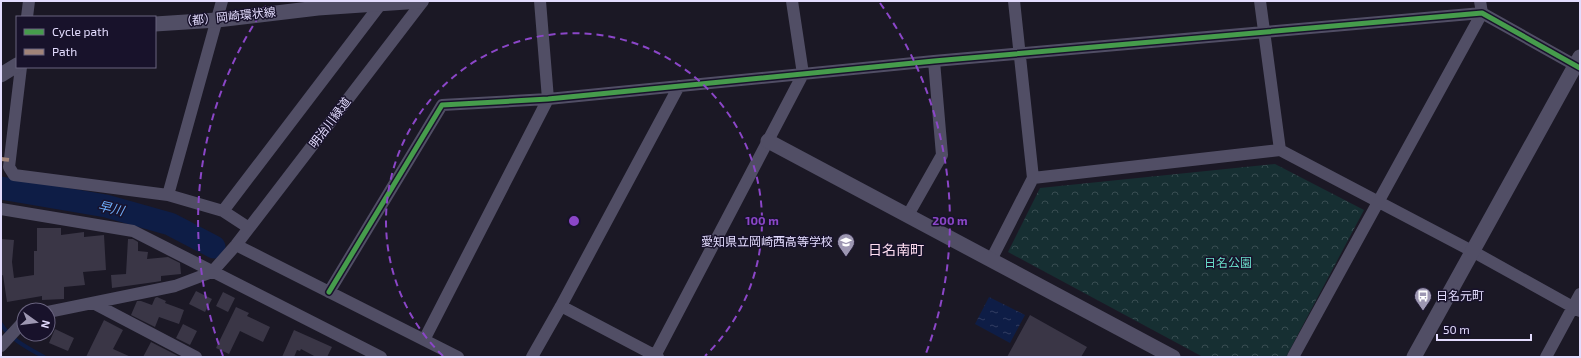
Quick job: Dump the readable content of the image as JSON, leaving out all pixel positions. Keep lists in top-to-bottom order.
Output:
{
  "streets": {
    "street": ["（都）岡崎環状線", "明治川緑道"]
  },
  "crossings": [
    ["（都）岡崎環状線", "明治川緑道"]
  ],
  "districts": ["日名南町"],
  "water": ["早川"],
  "parks": ["日名公園"],
  "places": {
    "school or university": ["愛知県立岡崎西高等学校"],
    "bus stop": ["日名元町"]
  },
  "legend": ["Cycle path", "Path"],
  "scale_bar": "50 m",
  "north": "right",
  "rings": ["100 m", "200 m"]
}
